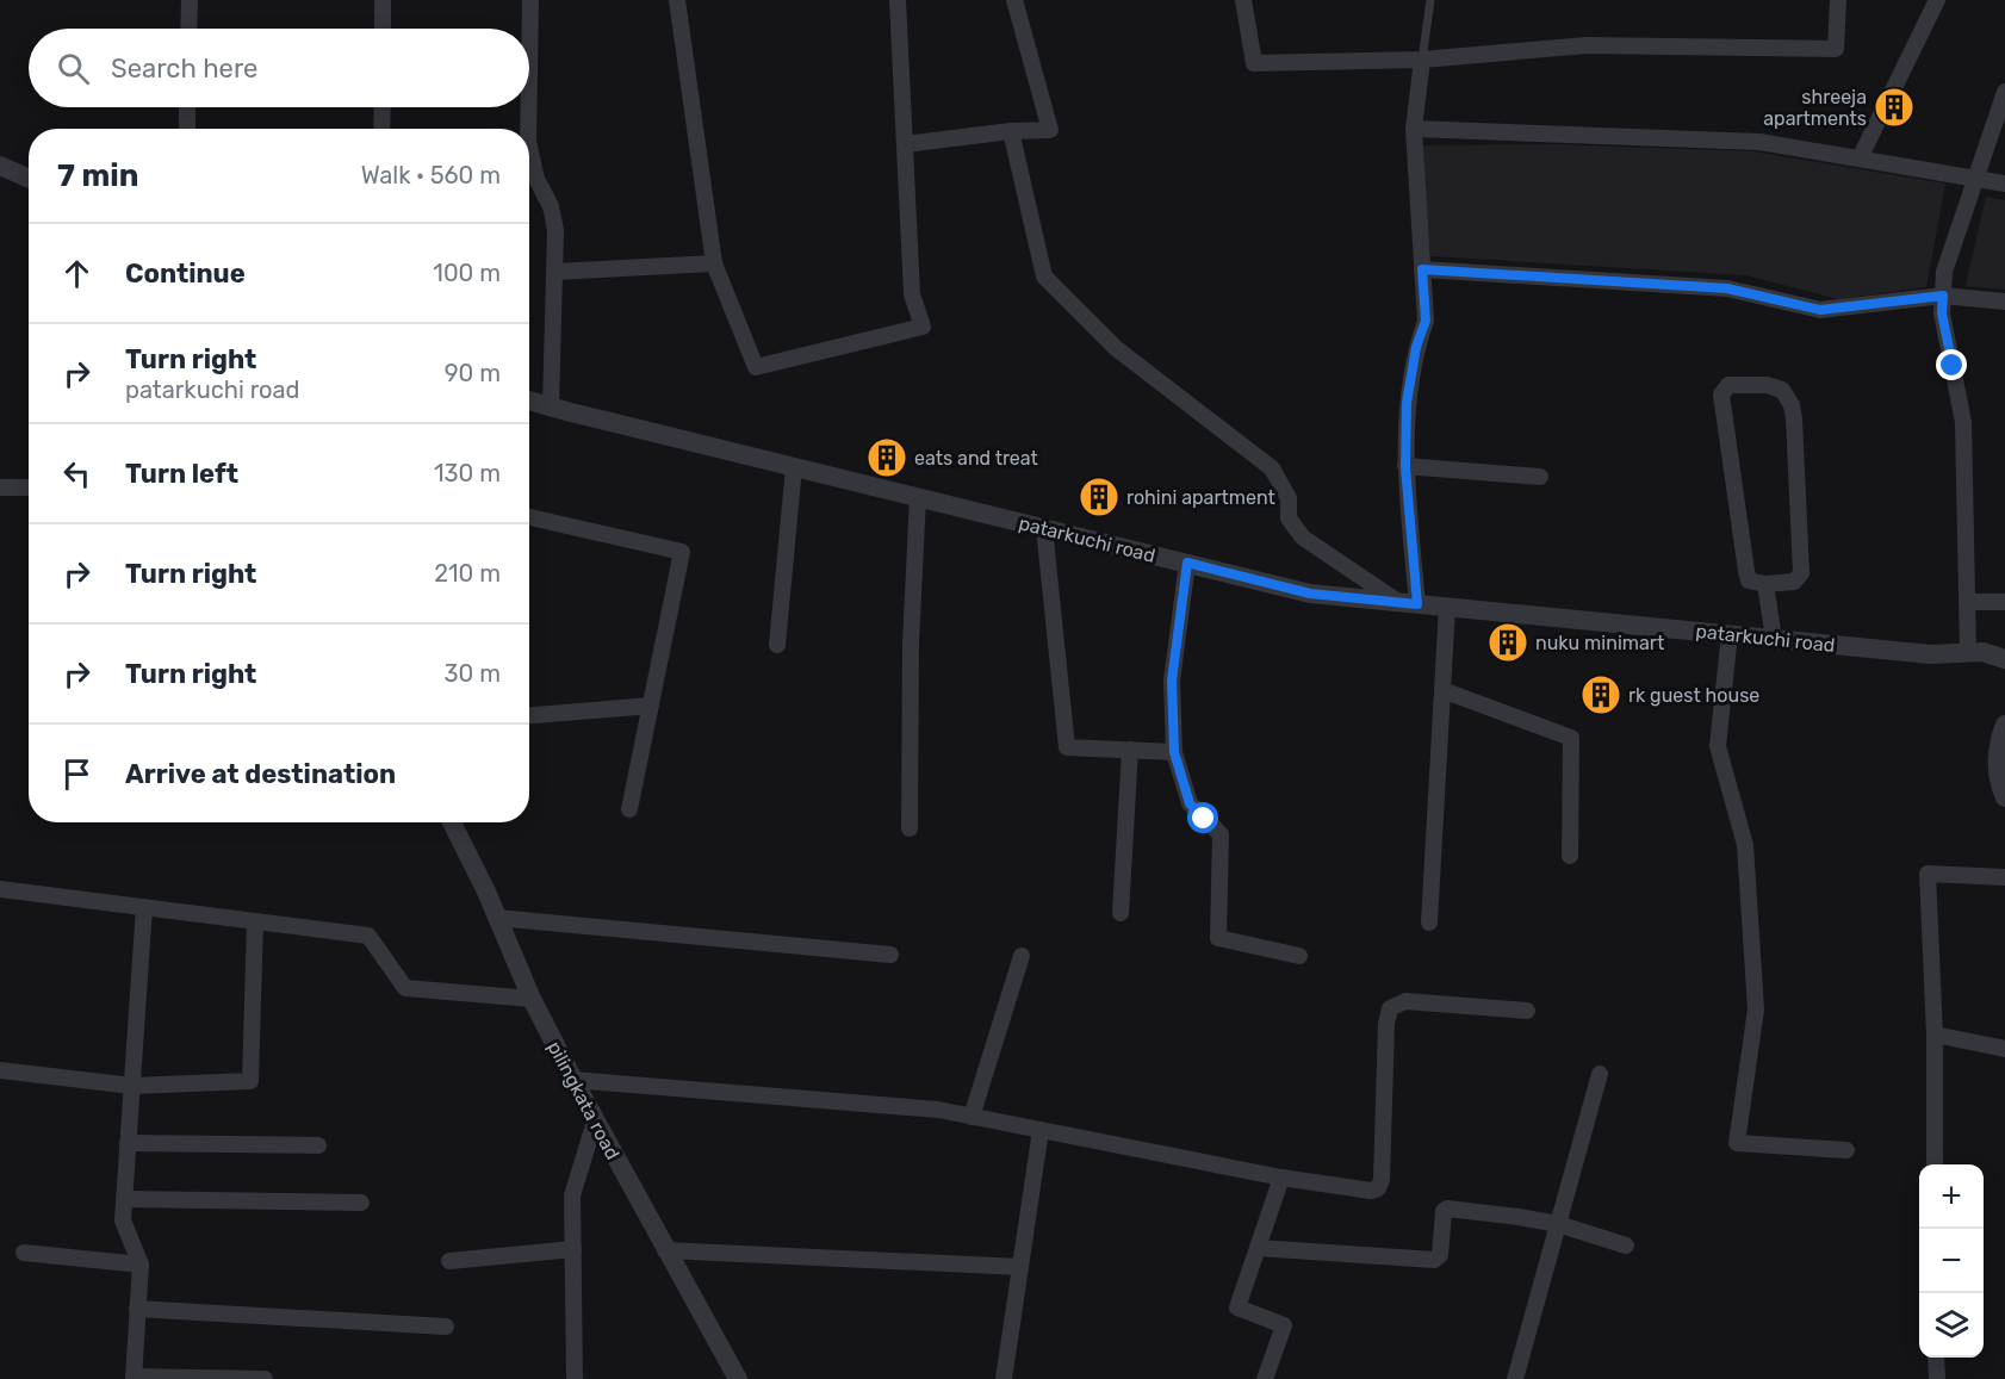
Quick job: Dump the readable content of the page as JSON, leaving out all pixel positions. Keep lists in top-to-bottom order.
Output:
{
  "streets": {
    "street": ["patarkuchi road", "pilingkata road"]
  },
  "places": {
    "building": [
      "shreeja apartments",
      "eats and treat",
      "rohini apartment",
      "nuku minimart",
      "rk guest house"
    ]
  },
  "page": {
    "search": "Search here",
    "heading": ["7 min", "Walk · 560 m"],
    "list": [
      ["Continue", "100 m"],
      ["Turn right", "patarkuchi road", "90 m"],
      ["Turn left", "130 m"],
      ["Turn right", "210 m"],
      ["Turn right", "30 m"],
      "Arrive at destination"
    ],
    "map_buttons": ["+", "−"]
  }
}
